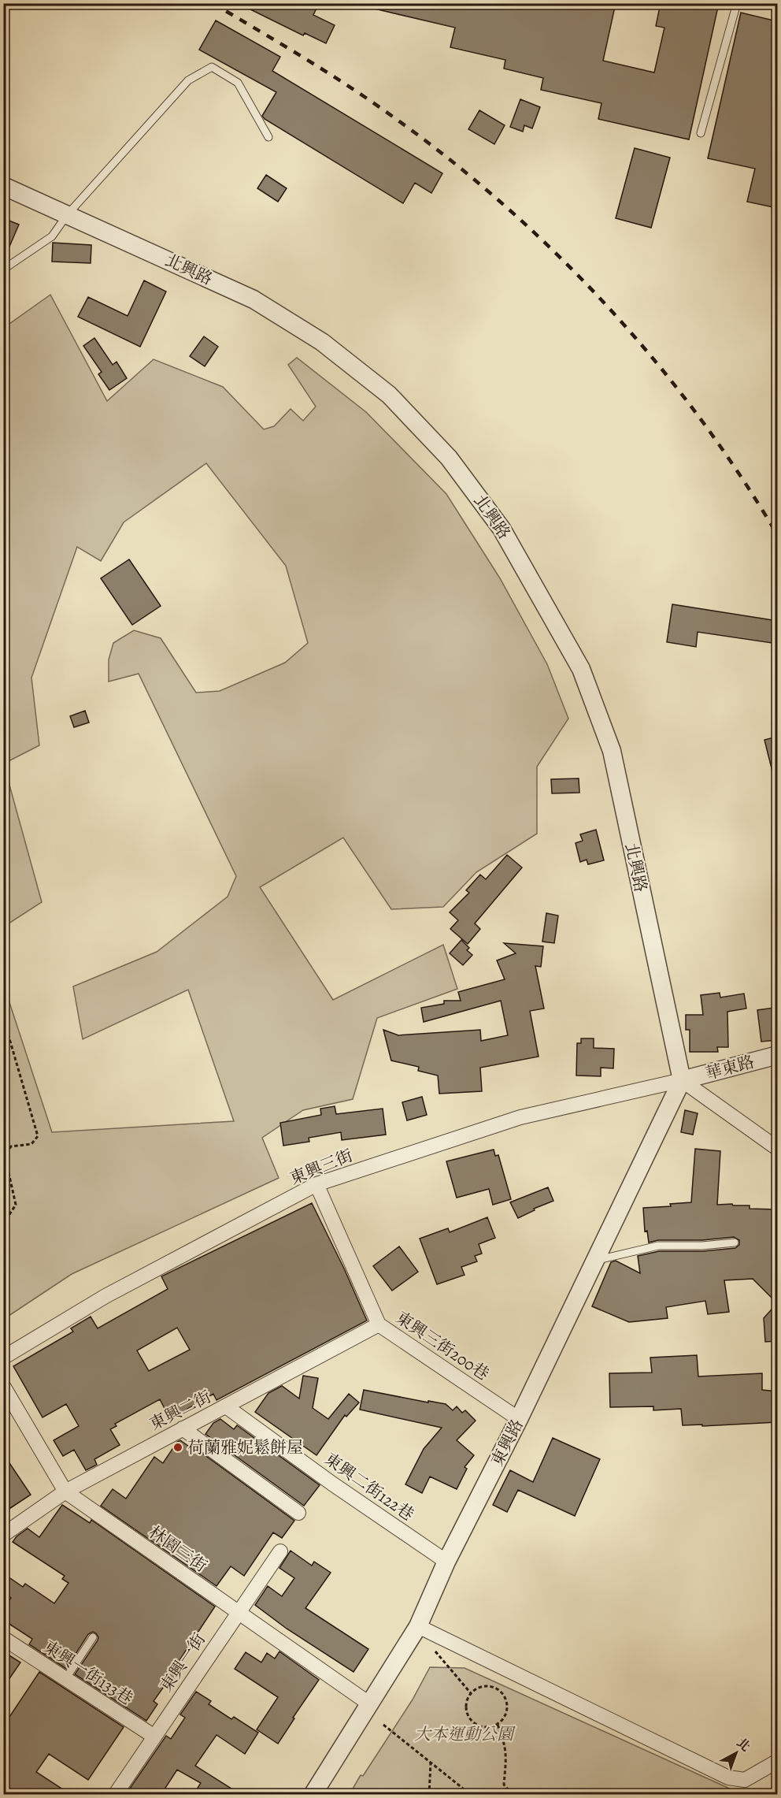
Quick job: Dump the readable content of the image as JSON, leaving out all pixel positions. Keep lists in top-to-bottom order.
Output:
{
  "streets": {
    "street": [
      "北興路",
      "華東路",
      "東興三街",
      "東興三街200巷",
      "東興二街",
      "東興路",
      "東興二街122巷",
      "林園三街",
      "東興一街",
      "東興一街133巷"
    ]
  },
  "crossings": [
    ["北興路", "華東路"],
    ["北興路", "東興三街"],
    ["北興路", "東興路"],
    ["華東路", "東興三街"],
    ["華東路", "東興路"],
    ["東興三街", "東興三街200巷"],
    ["東興三街", "東興路"],
    ["東興三街200巷", "東興二街"],
    ["東興三街200巷", "東興路"],
    ["東興二街", "東興二街122巷"],
    ["東興二街", "林園三街"],
    ["東興路", "東興二街122巷"],
    ["東興路", "林園三街"],
    ["林園三街", "東興一街"],
    ["東興一街", "東興一街133巷"]
  ],
  "parks": ["大本運動公園"],
  "places": ["荷蘭雅妮鬆餅屋"],
  "north": "top right"
}
